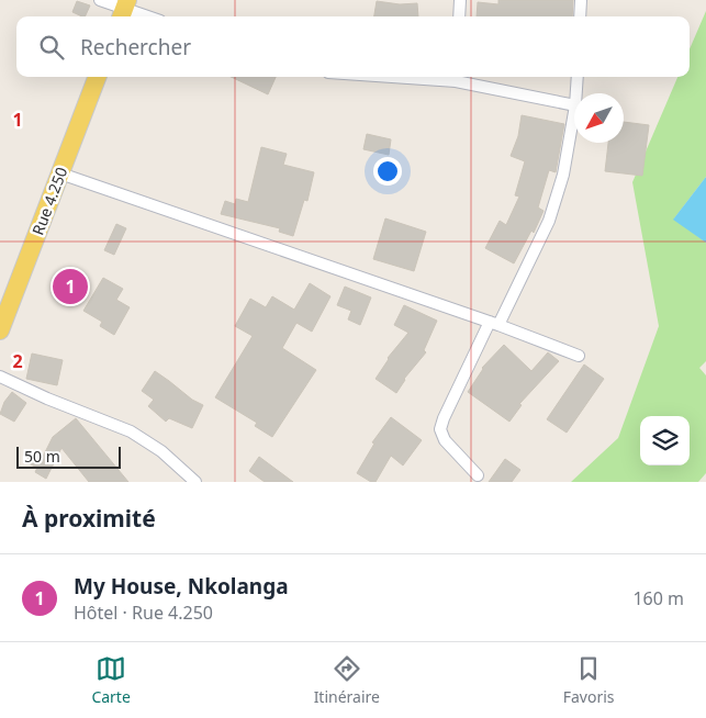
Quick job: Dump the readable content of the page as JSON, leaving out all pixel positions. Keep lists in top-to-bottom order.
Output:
{
  "streets": {
    "main road": ["Rue 4.250"]
  },
  "scale_bar": "50 m",
  "north": "bottom left",
  "page": {
    "search": "Rechercher",
    "pins": "1",
    "scale": "50 m",
    "heading": "À proximité",
    "list": [
      {
        "mark": "1",
        "name": "My House, Nkolanga",
        "note": "Hôtel · Rue 4.250",
        "value": "160 m"
      }
    ],
    "nav": ["Carte", "Itinéraire", "Favoris"]
  },
  "grid": {
    "rows": ["1", "2"]
  }
}
